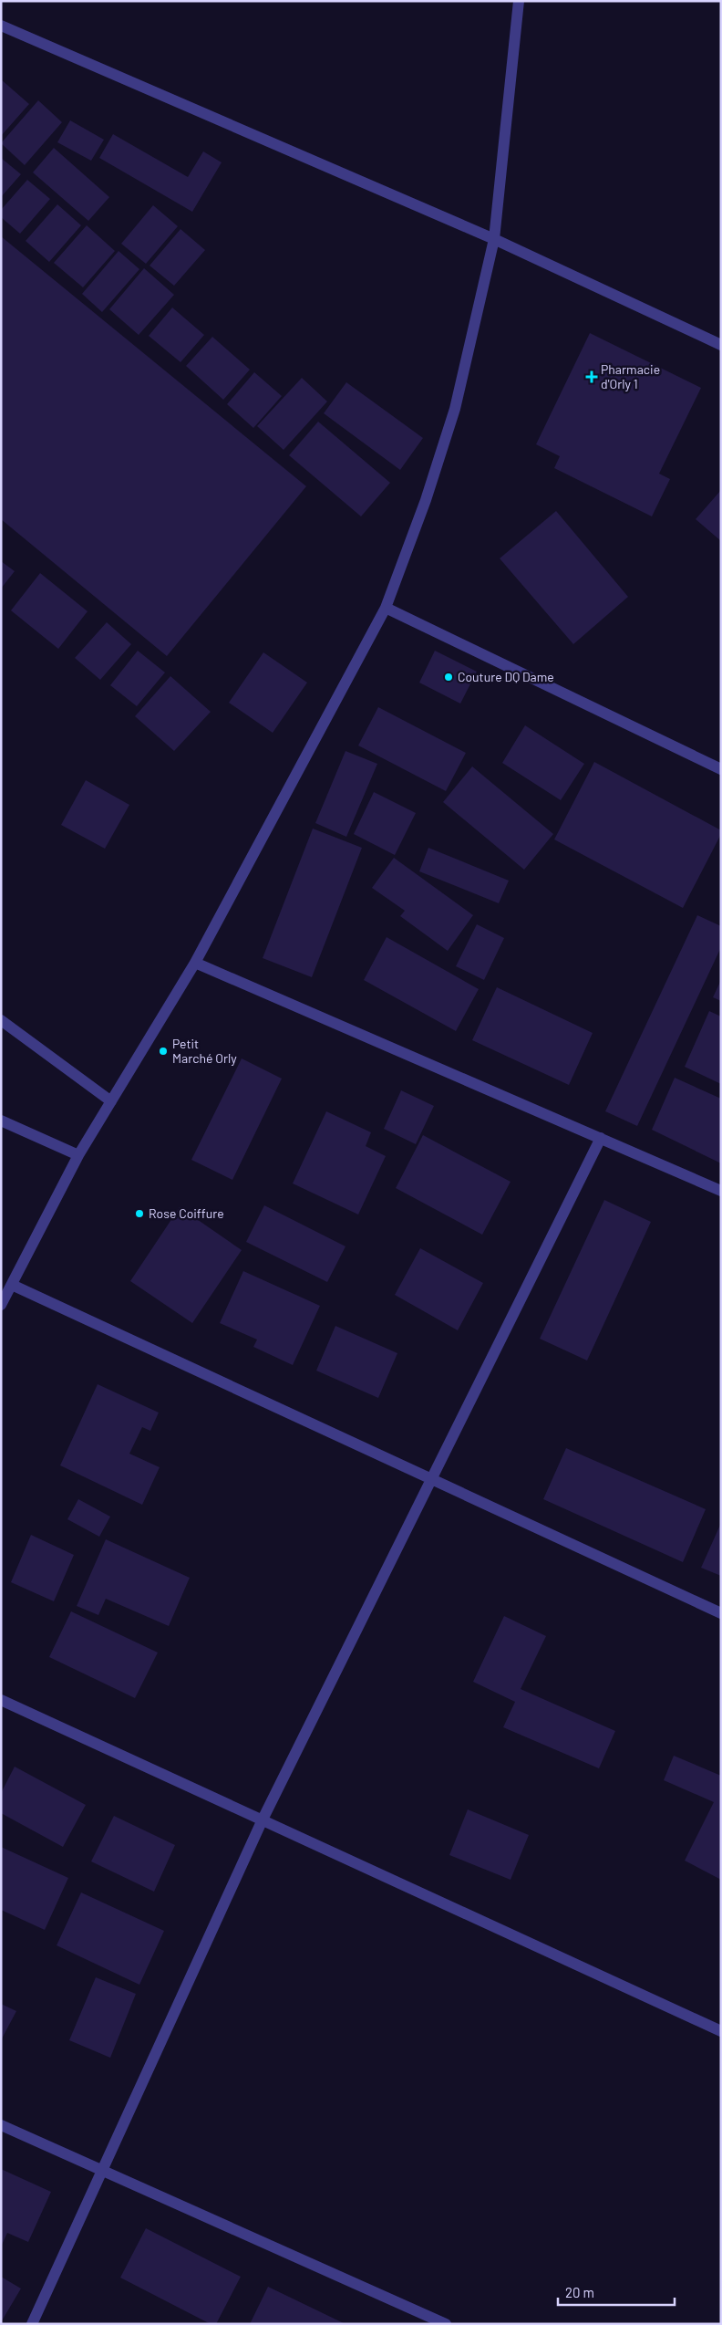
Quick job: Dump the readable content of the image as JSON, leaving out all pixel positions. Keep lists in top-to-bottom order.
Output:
{
  "places": {
    "health": ["Pharmacie d'Orly 1"],
    "other": ["Couture DQ Dame", "Petit Marché Orly", "Rose Coiffure"]
  },
  "scale_bar": "20 m"
}
